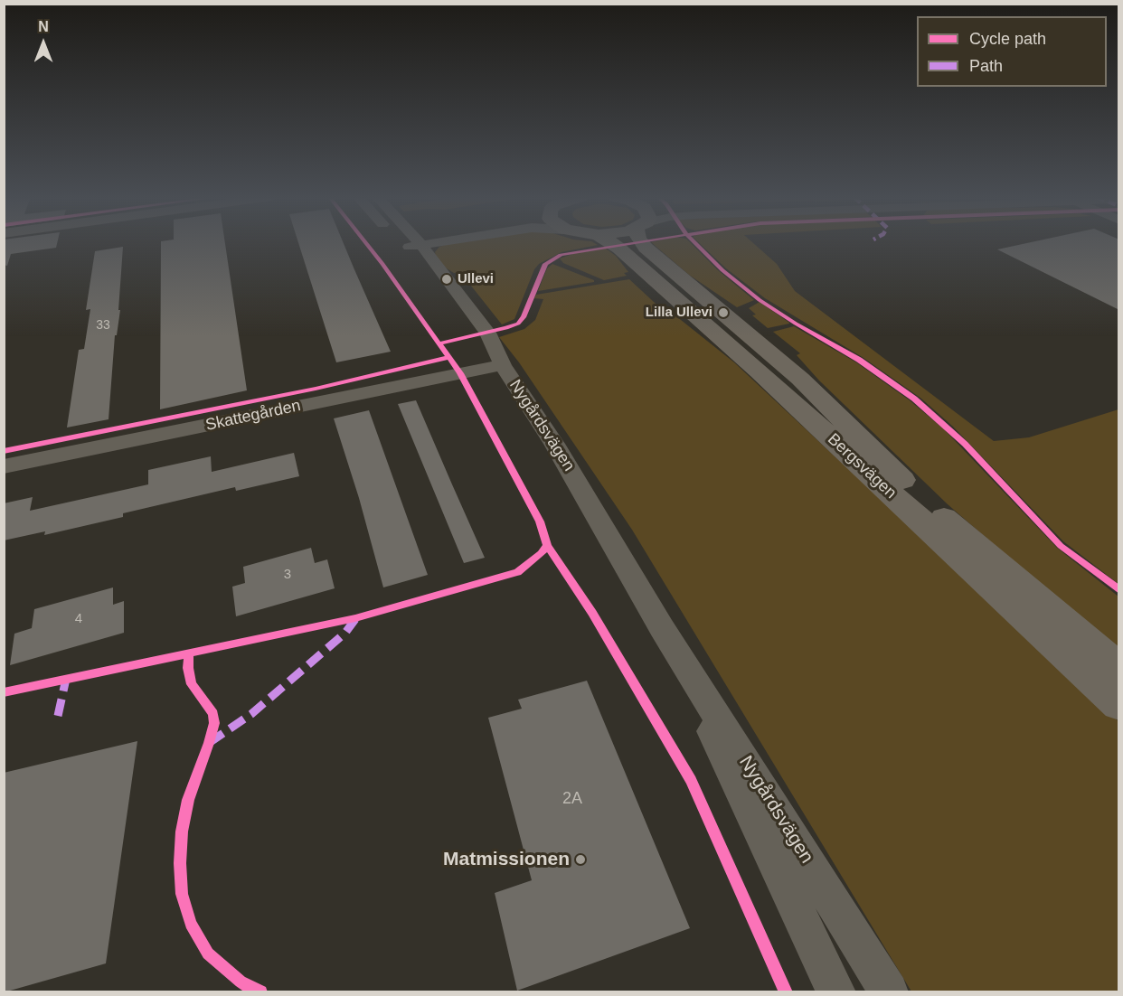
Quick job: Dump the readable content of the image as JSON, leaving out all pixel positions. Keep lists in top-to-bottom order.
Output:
{
  "streets": {
    "main road": ["Bergsvägen"],
    "street": ["Skattegården", "Nygårdsvägen"]
  },
  "crossings": [
    ["Skattegården", "Nygårdsvägen"]
  ],
  "places": ["Ullevi", "Lilla Ullevi", "Matmissionen"],
  "house_numbers": [
    "33",
    "3",
    "4",
    "2A"
  ],
  "legend": ["Cycle path", "Path"],
  "north": "top"
}
